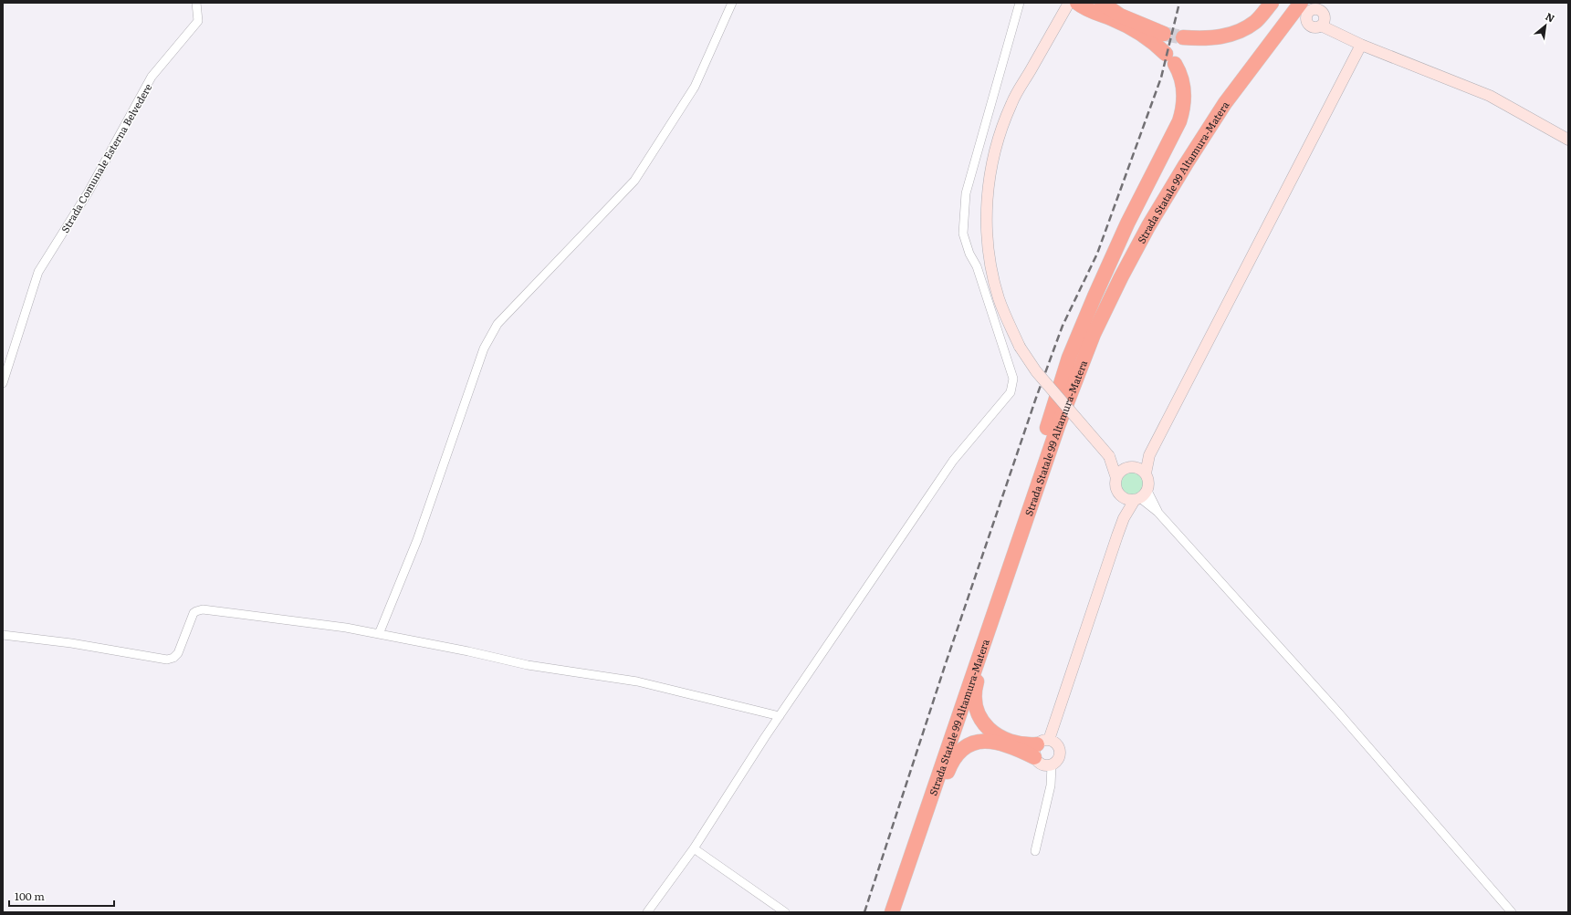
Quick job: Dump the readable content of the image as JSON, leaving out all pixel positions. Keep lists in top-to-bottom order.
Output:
{
  "streets": {
    "highway": ["Strada Statale 99 Altamura-Matera"],
    "street": ["Strada Comunale Esterna Belvedere"]
  },
  "scale_bar": "100 m",
  "north": "top right"
}
